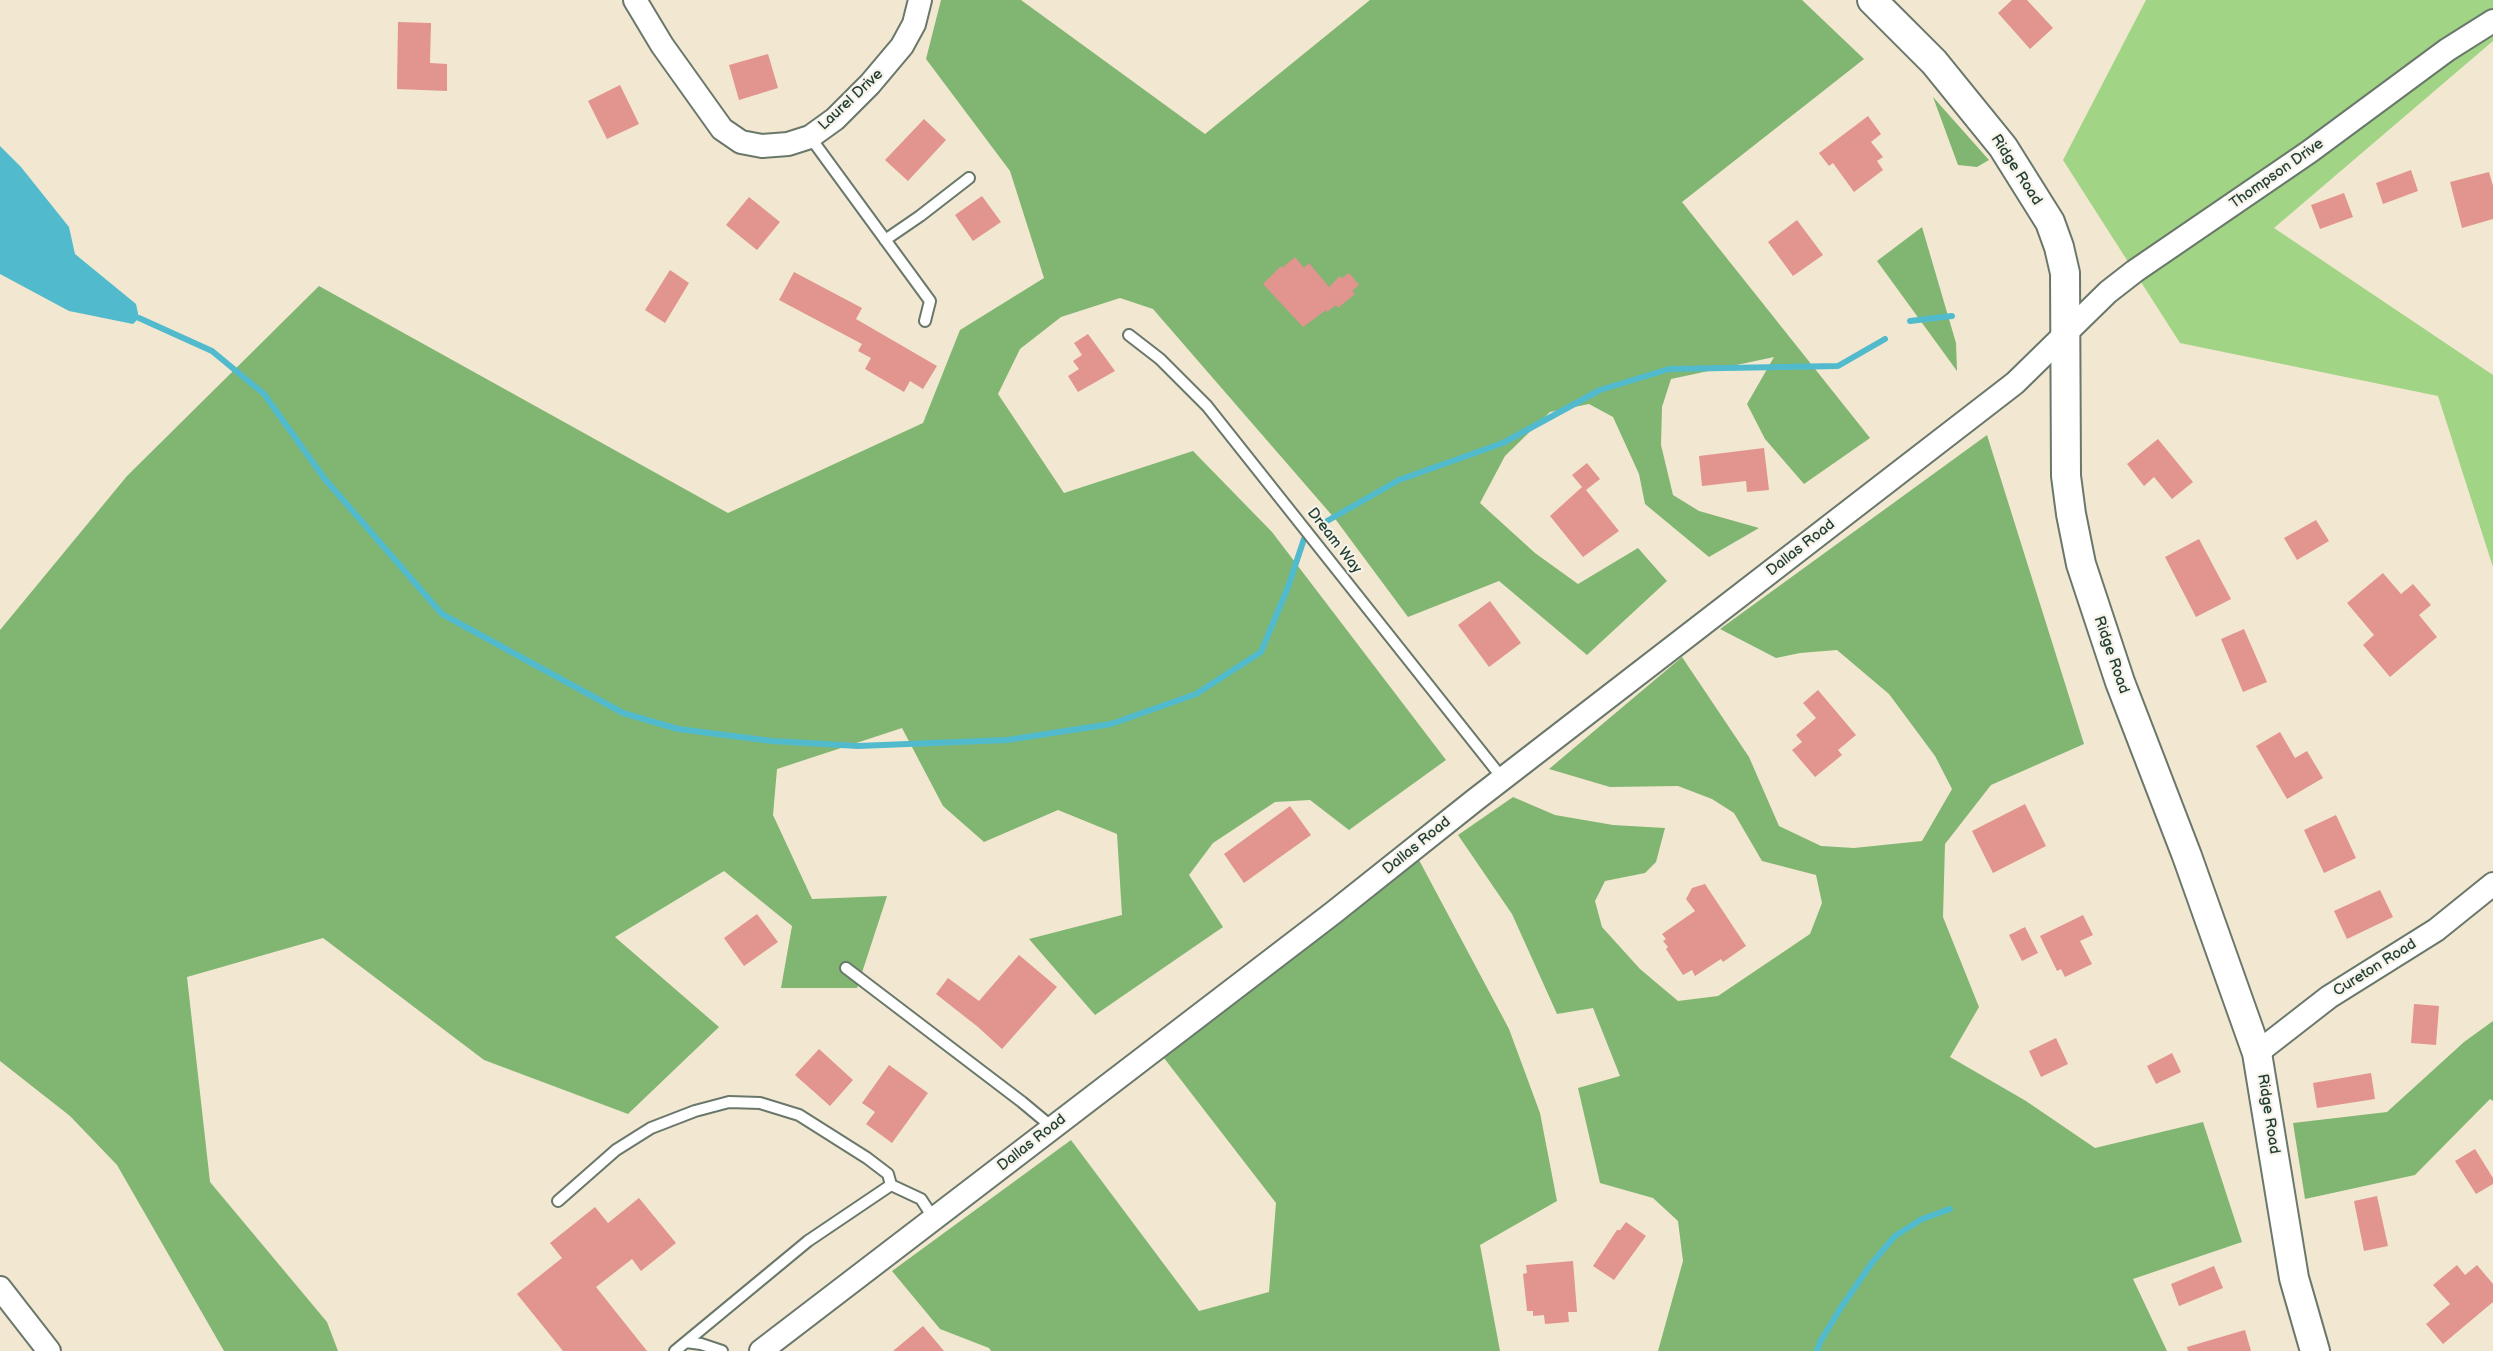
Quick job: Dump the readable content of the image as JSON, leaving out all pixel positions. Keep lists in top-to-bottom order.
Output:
{
  "streets": {
    "street": [
      "Laurel Drive",
      "Ridge Road",
      "Thompson Drive",
      "Dallas Road",
      "Cureton Road"
    ],
    "lane": ["Dream Way"]
  },
  "crossings": [
    ["Ridge Road", "Thompson Drive"],
    ["Ridge Road", "Dallas Road"],
    ["Ridge Road", "Cureton Road"],
    ["Thompson Drive", "Dallas Road"],
    ["Dream Way", "Dallas Road"]
  ]
}
